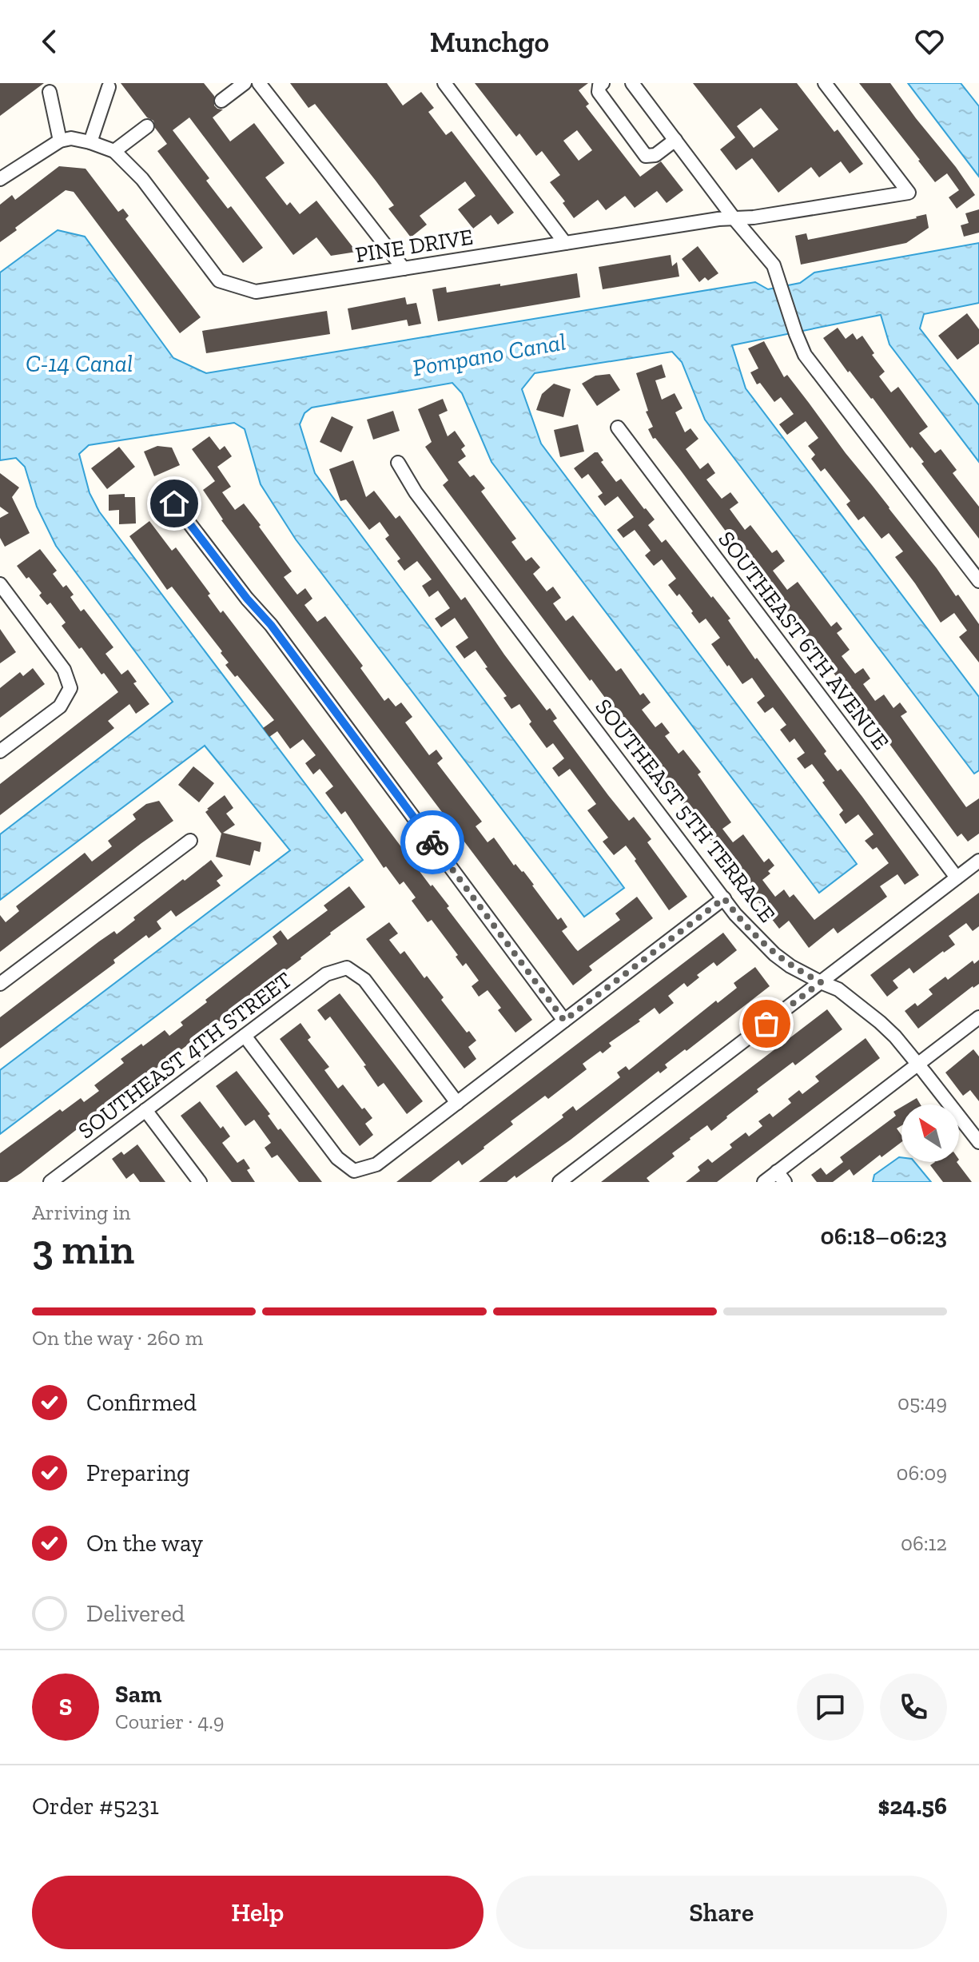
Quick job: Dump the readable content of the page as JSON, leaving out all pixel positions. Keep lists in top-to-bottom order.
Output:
{
  "streets": {
    "street": [
      "PINE DRIVE",
      "SOUTHEAST 6TH AVENUE",
      "SOUTHEAST 5TH TERRACE",
      "SOUTHEAST 4TH STREET"
    ]
  },
  "water": ["Pompano Canal", "C-14 Canal"],
  "north": "top left",
  "page": {
    "header": "Munchgo",
    "heading": ["3 min", "Arriving in", "06:18–06:23"],
    "panel": [
      "Sam",
      "Courier · 4.9",
      "Order #5231",
      "$24.56"
    ],
    "bar": "On the way · 260 m",
    "list": [
      ["Confirmed", "05:49"],
      ["Preparing", "06:09"],
      ["On the way", "06:12"],
      "Delivered"
    ],
    "round": "S",
    "buttons": ["Help", "Share"]
  }
}
